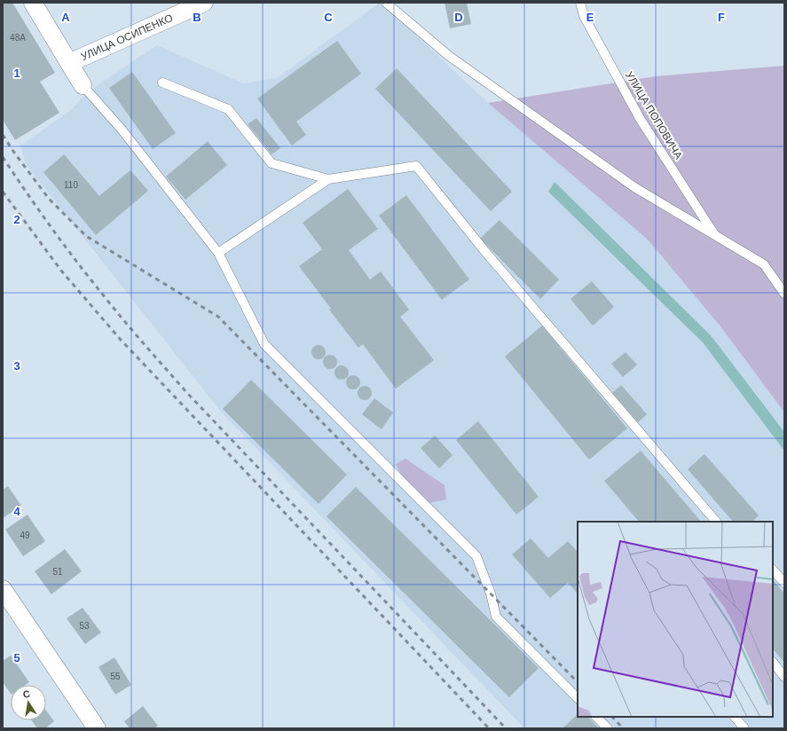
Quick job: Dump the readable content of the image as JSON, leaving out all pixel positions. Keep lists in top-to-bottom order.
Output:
{
  "streets": {
    "street": ["УЛИЦА ОСИПЕНКО"],
    "lane": ["УЛИЦА ПОПОВИЧА"]
  },
  "house_numbers": [
    "48А",
    "110",
    "49",
    "51",
    "53",
    "55"
  ],
  "north": "top",
  "grid": {
    "columns": [
      "A",
      "B",
      "C",
      "D",
      "E",
      "F"
    ],
    "rows": [
      "1",
      "2",
      "3",
      "4",
      "5"
    ]
  }
}
